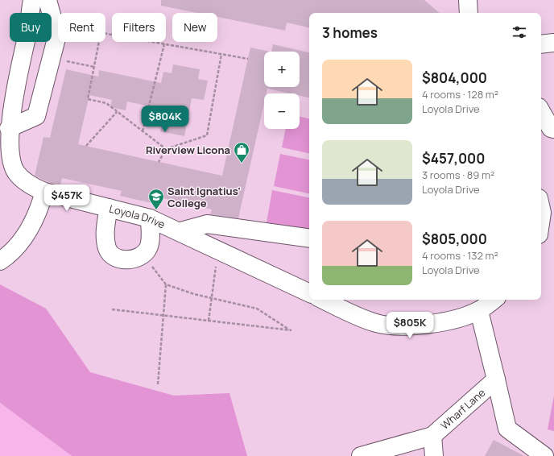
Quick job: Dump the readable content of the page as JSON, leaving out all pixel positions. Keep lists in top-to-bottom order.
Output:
{
  "streets": {
    "street": ["Loyola Drive", "Wharf Lane"]
  },
  "places": {
    "shop": ["Riverview Licona"],
    "school or university": ["Saint Ignatius' College"]
  },
  "page": {
    "chip": [
      "Buy",
      "Rent",
      "Filters",
      "New"
    ],
    "heading": "3 homes",
    "map_buttons": ["+", "−"],
    "list": [
      {
        "name": "$804,000",
        "note": "4 rooms · 128 m² · Loyola Drive"
      },
      {
        "name": "$457,000",
        "note": "3 rooms · 89 m² · Loyola Drive"
      },
      {
        "name": "$805,000",
        "note": "4 rooms · 132 m² · Loyola Drive"
      }
    ],
    "price": ["$804K", "$457K", "$805K"]
  }
}
